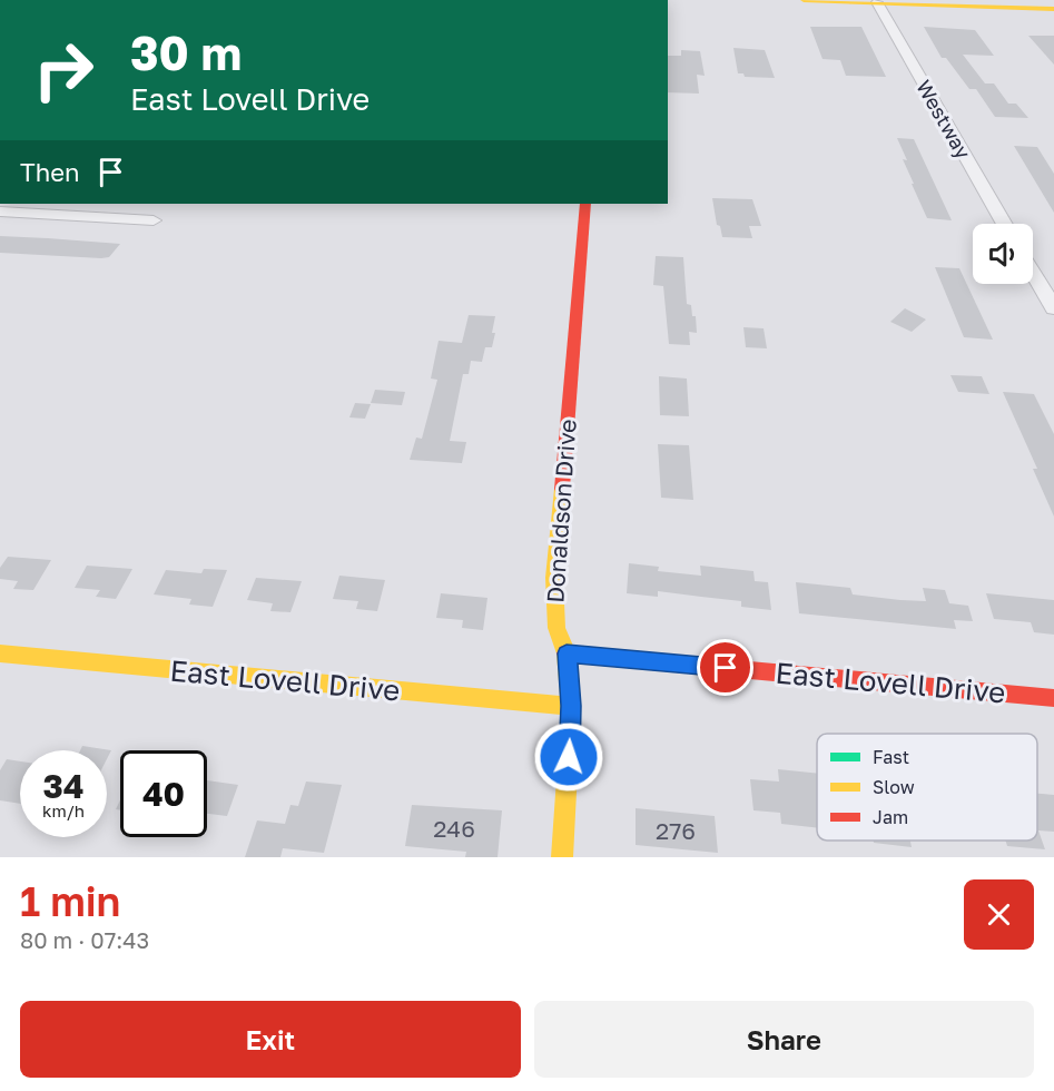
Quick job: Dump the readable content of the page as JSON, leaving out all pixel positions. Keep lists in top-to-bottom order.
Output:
{
  "streets": {
    "street": ["Westway", "Donaldson Drive", "East Lovell Drive"]
  },
  "crossings": [
    ["Donaldson Drive", "East Lovell Drive"]
  ],
  "house_numbers": ["246", "276"],
  "legend": ["Fast", "Slow", "Jam"],
  "page": {
    "turn": ["30 m", "East Lovell Drive"],
    "then": "Then",
    "speed": "34 km/h",
    "limit": "40",
    "heading": ["1 min", "80 m · 07:43"],
    "buttons": ["Exit", "Share"]
  }
}
